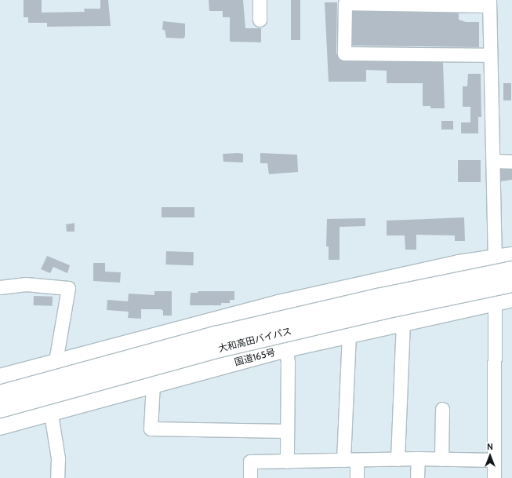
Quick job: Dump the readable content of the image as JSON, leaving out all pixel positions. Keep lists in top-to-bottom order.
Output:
{
  "streets": {
    "highway": ["大和高田バイパス", "国道165号"]
  },
  "crossings": [
    ["大和高田バイパス", "国道165号"]
  ],
  "north": "top"
}
